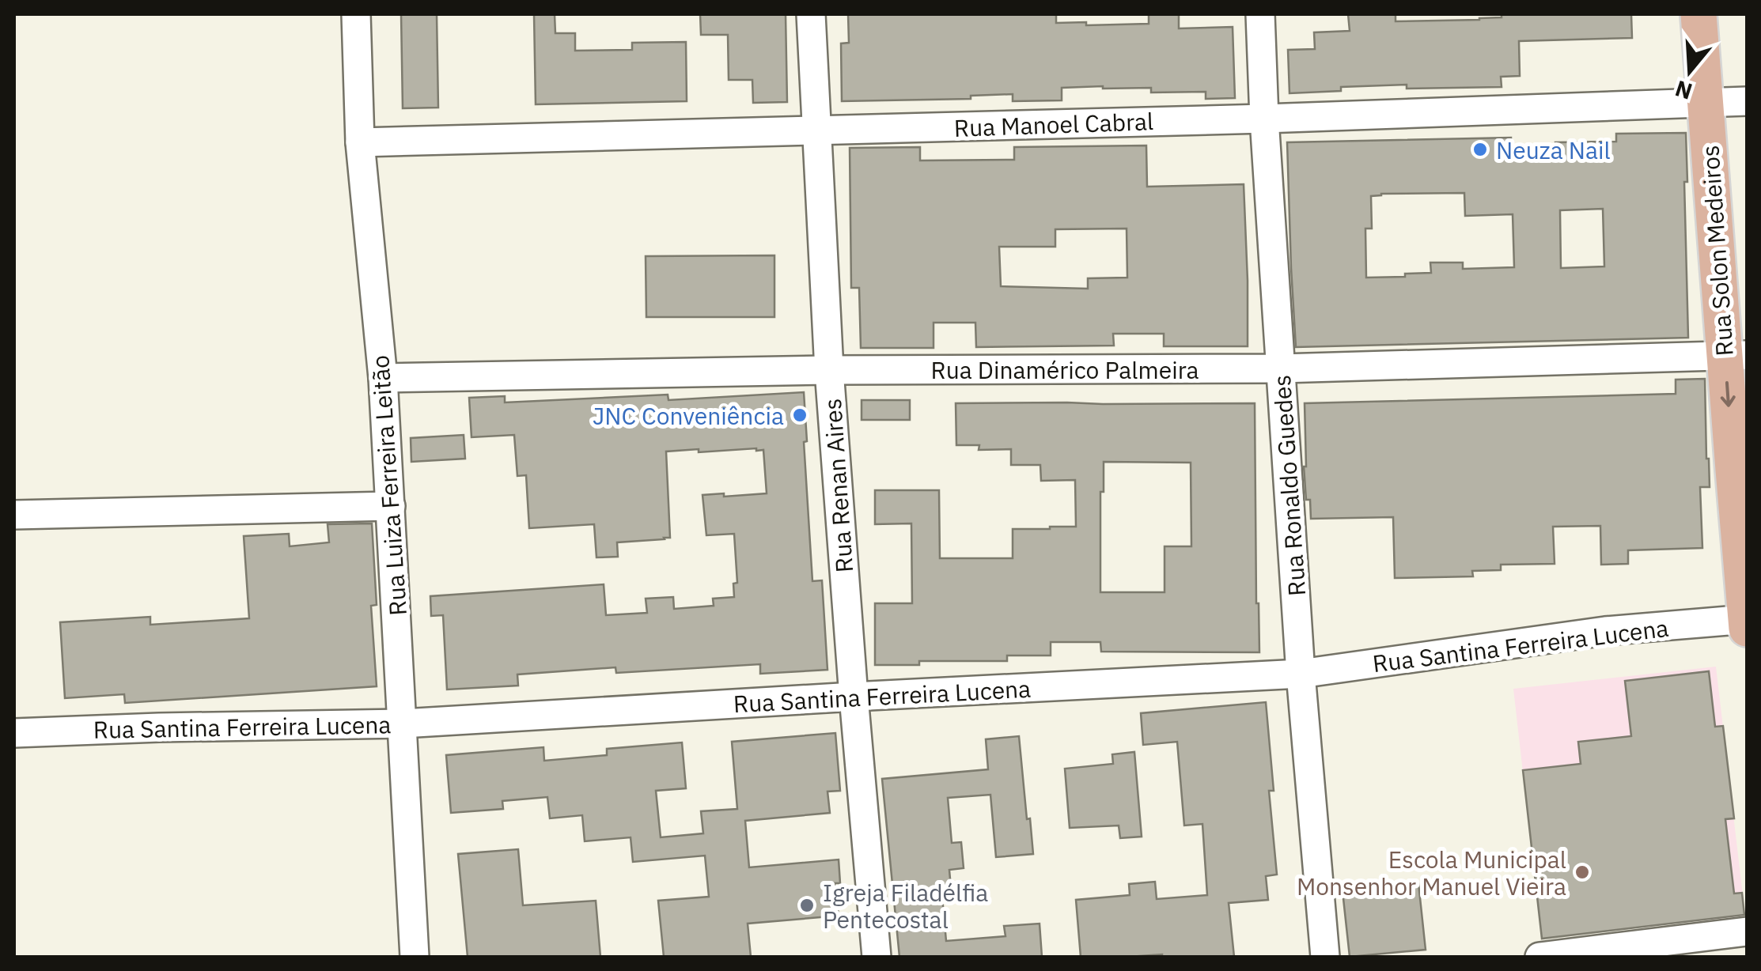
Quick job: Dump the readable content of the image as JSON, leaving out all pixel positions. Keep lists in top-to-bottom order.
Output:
{
  "streets": {
    "main road": ["Rua Solon Medeiros"],
    "street": [
      "Rua Manoel Cabral",
      "Rua Dinamérico Palmeira",
      "Rua Luiza Ferreira Leitão",
      "Rua Renan Aires",
      "Rua Ronaldo Guedes",
      "Rua Santina Ferreira Lucena"
    ]
  },
  "crossings": [
    ["Rua Manoel Cabral", "Rua Solon Medeiros"],
    ["Rua Manoel Cabral", "Rua Luiza Ferreira Leitão"],
    ["Rua Manoel Cabral", "Rua Renan Aires"],
    ["Rua Manoel Cabral", "Rua Ronaldo Guedes"],
    ["Rua Solon Medeiros", "Rua Dinamérico Palmeira"],
    ["Rua Solon Medeiros", "Rua Santina Ferreira Lucena"],
    ["Rua Dinamérico Palmeira", "Rua Luiza Ferreira Leitão"],
    ["Rua Dinamérico Palmeira", "Rua Renan Aires"],
    ["Rua Dinamérico Palmeira", "Rua Ronaldo Guedes"],
    ["Rua Luiza Ferreira Leitão", "Rua Santina Ferreira Lucena"],
    ["Rua Renan Aires", "Rua Santina Ferreira Lucena"],
    ["Rua Ronaldo Guedes", "Rua Santina Ferreira Lucena"]
  ],
  "one_way": ["Rua Solon Medeiros"],
  "places": [
    "Neuza Nail",
    "JNC Conveniência",
    "Escola Municipal Monsenhor Manuel Vieira",
    "Igreja Filadélfia Pentecostal"
  ],
  "north": "bottom"
}
